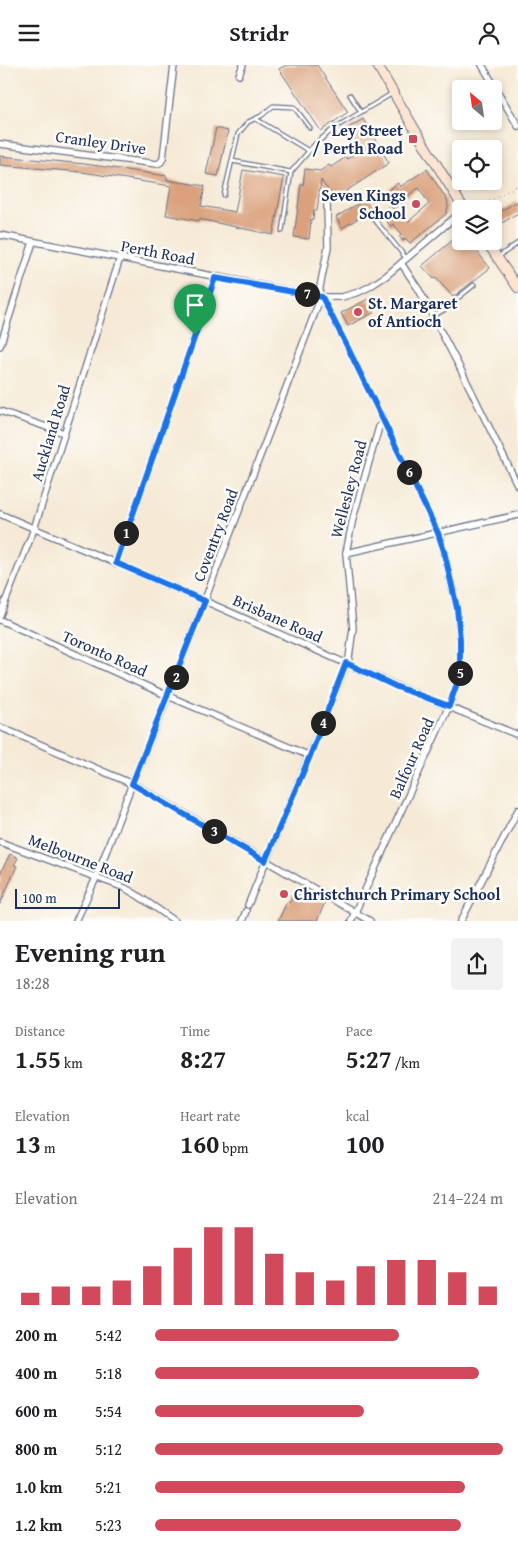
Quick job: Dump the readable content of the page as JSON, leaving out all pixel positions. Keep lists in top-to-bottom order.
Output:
{
  "streets": {
    "street": [
      "Cranley Drive",
      "Perth Road",
      "Auckland Road",
      "Wellesley Road",
      "Coventry Road",
      "Brisbane Road",
      "Toronto Road",
      "Balfour Road",
      "Melbourne Road"
    ]
  },
  "crossings": [
    ["Perth Road", "Auckland Road"],
    ["Perth Road", "Coventry Road"],
    ["Perth Road", "Balfour Road"],
    ["Auckland Road", "Brisbane Road"],
    ["Wellesley Road", "Brisbane Road"],
    ["Wellesley Road", "Toronto Road"],
    ["Wellesley Road", "Balfour Road"],
    ["Coventry Road", "Brisbane Road"],
    ["Coventry Road", "Toronto Road"],
    ["Coventry Road", "Balfour Road"],
    ["Coventry Road", "Melbourne Road"],
    ["Brisbane Road", "Balfour Road"]
  ],
  "places": {
    "transit": ["Ley Street / Perth Road"],
    "other": ["Seven Kings School", "St. Margaret of Antioch", "Christchurch Primary School"]
  },
  "scale_bar": "100 m",
  "north": "top left",
  "page": {
    "header": "Stridr",
    "pins": [
      "7",
      "6",
      "1",
      "5",
      "2",
      "4",
      "3"
    ],
    "scale": "100 m",
    "heading": ["Evening run", "18:28"],
    "stats": [
      ["Distance", "1.55 km"],
      ["Time", "8:27"],
      ["Pace", "5:27 /km"],
      ["Elevation", "13 m"],
      ["Heart rate", "160 bpm"],
      ["kcal", "100"]
    ],
    "chart": ["Elevation", "214–224 m"],
    "list": [
      {
        "name": "200 m",
        "note": "5:42"
      },
      {
        "name": "400 m",
        "note": "5:18"
      },
      {
        "name": "600 m",
        "note": "5:54"
      },
      {
        "name": "800 m",
        "note": "5:12"
      },
      {
        "name": "1.0 km",
        "note": "5:21"
      },
      {
        "name": "1.2 km",
        "note": "5:23"
      }
    ]
  }
}
